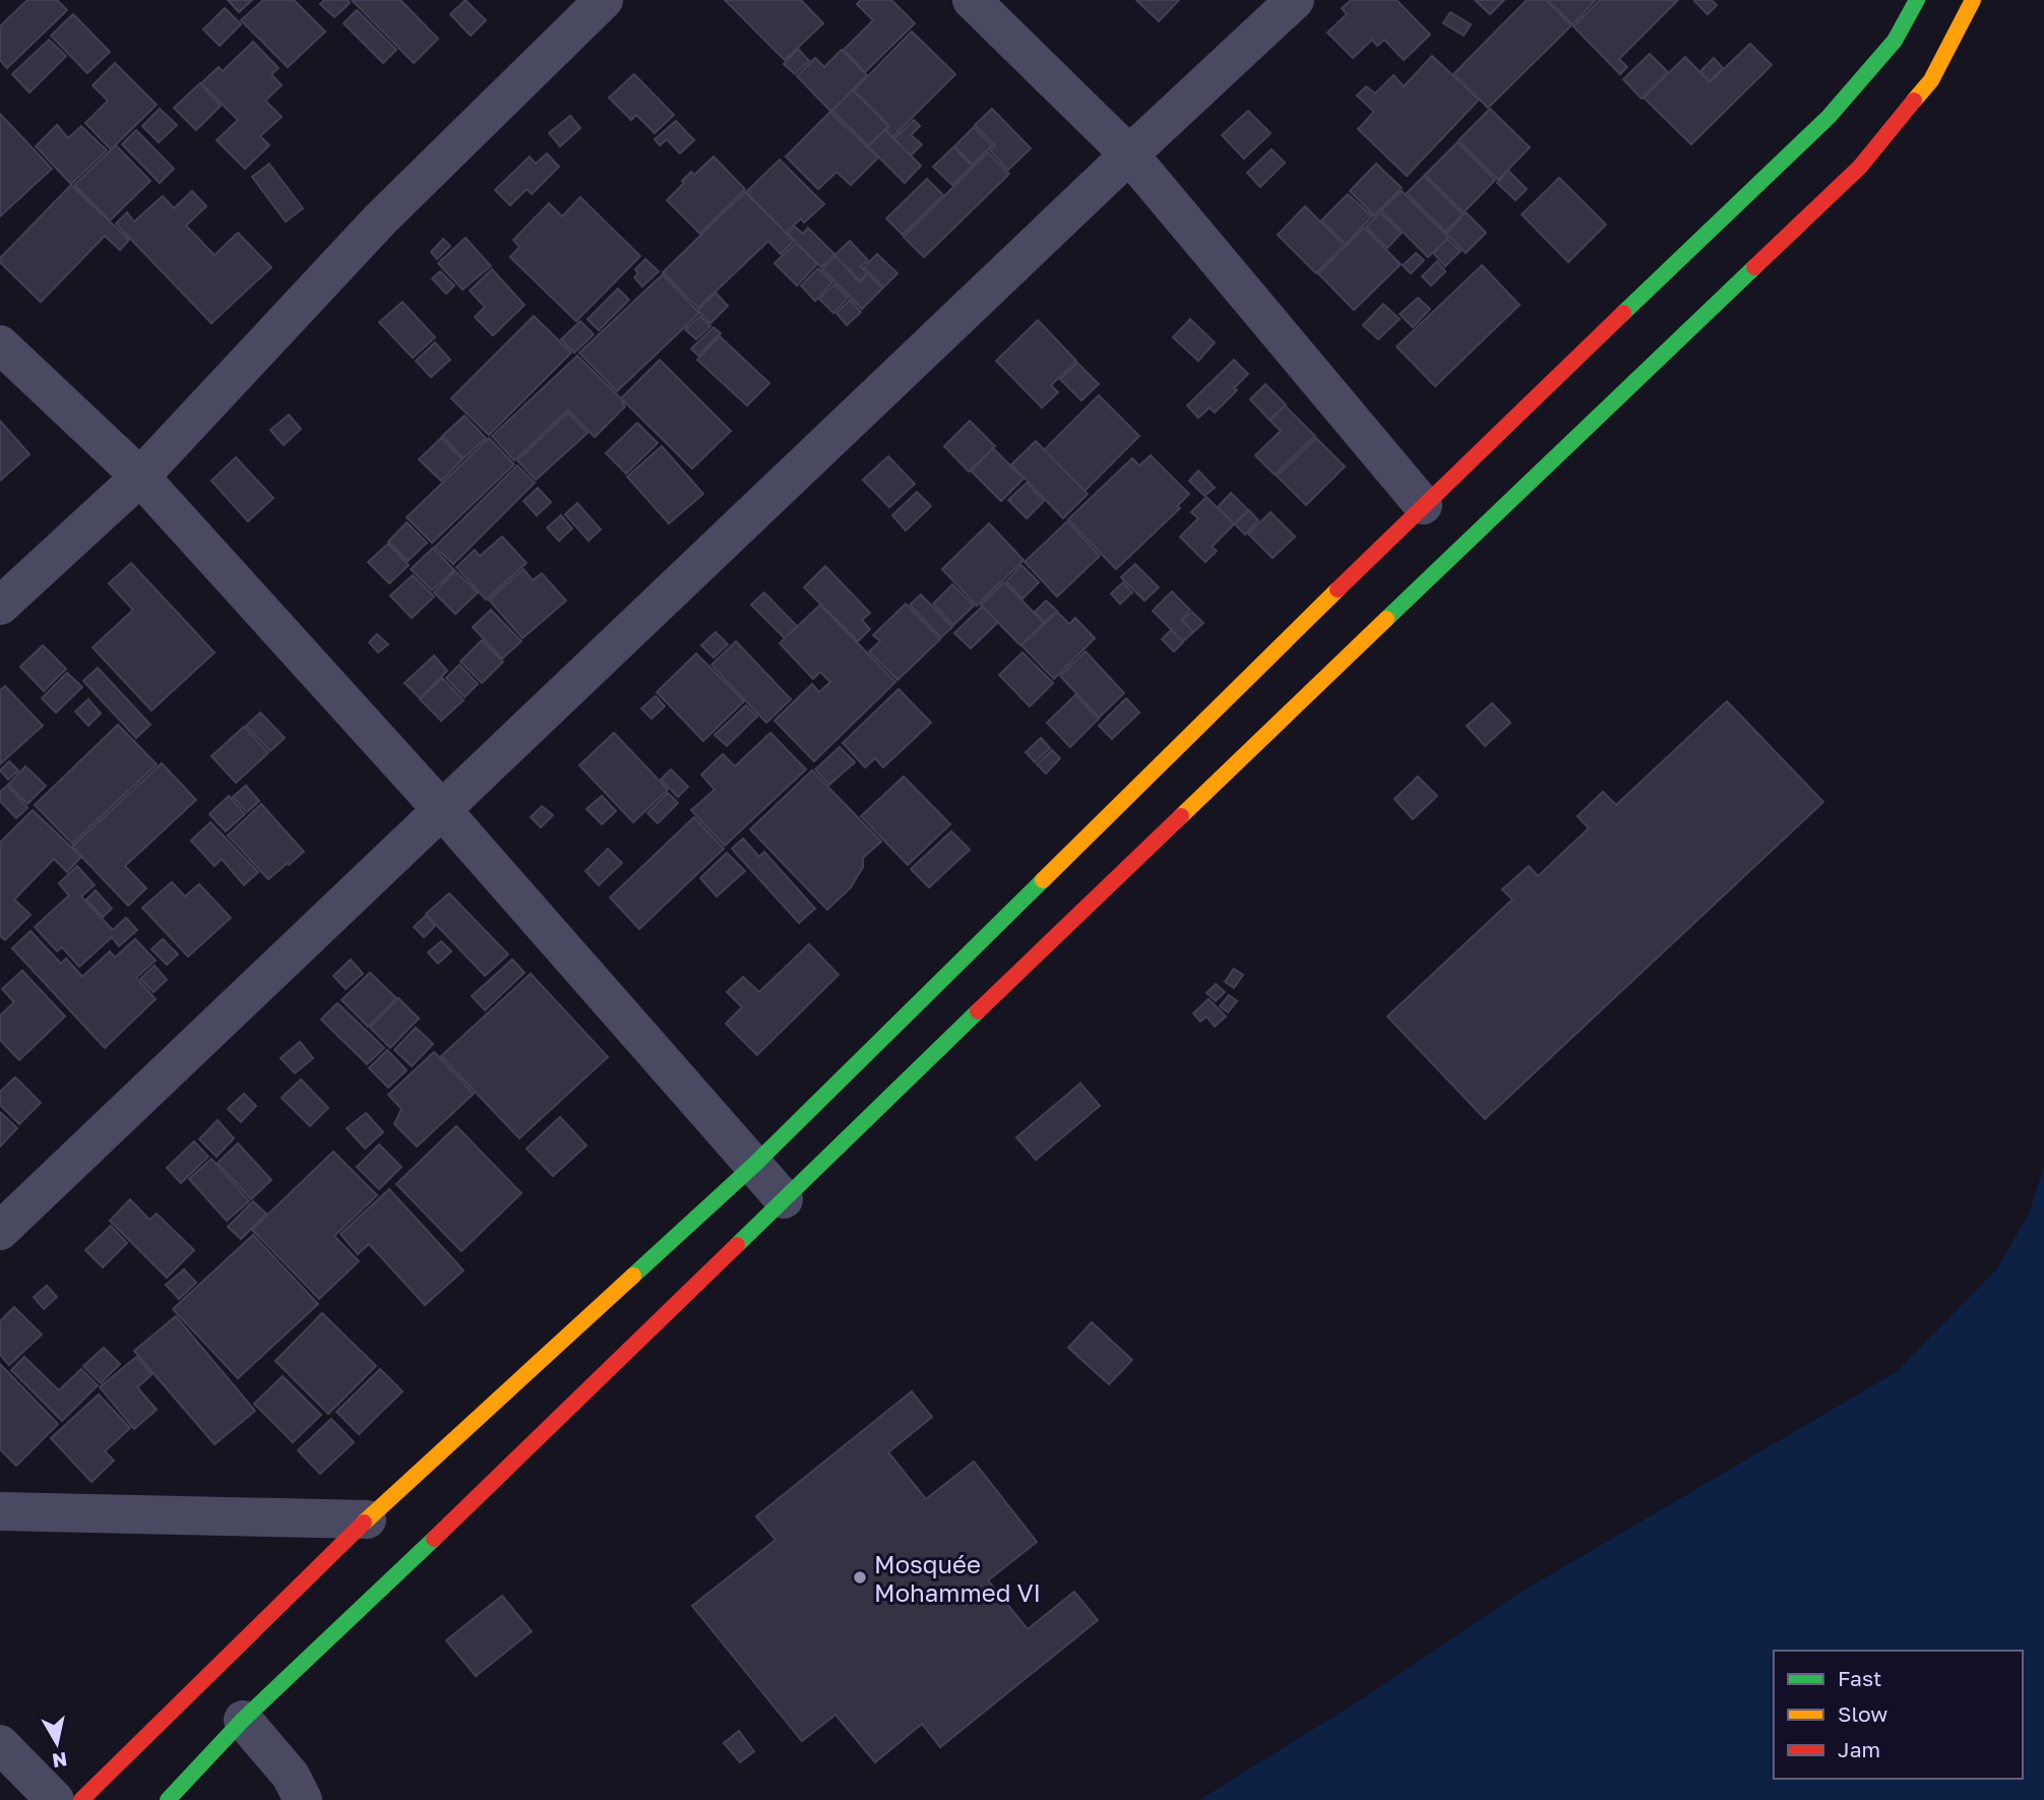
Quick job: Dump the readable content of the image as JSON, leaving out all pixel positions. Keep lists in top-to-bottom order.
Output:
{
  "places": ["Mosquée Mohammed VI"],
  "legend": ["Fast", "Slow", "Jam"],
  "north": "bottom"
}
